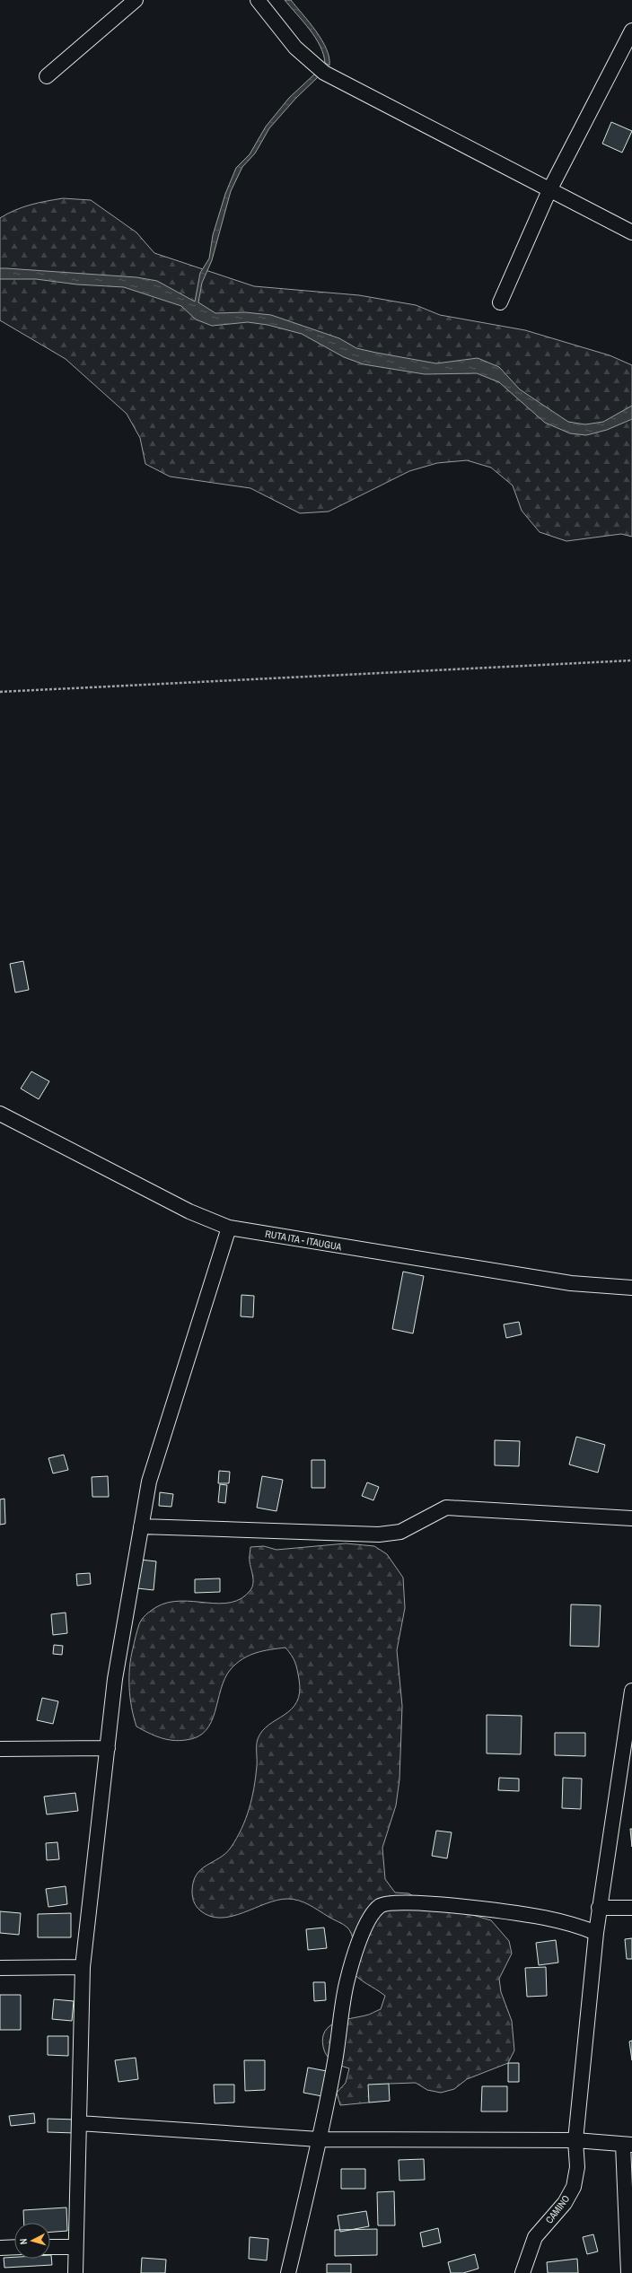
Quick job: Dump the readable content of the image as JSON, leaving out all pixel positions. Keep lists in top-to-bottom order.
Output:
{
  "streets": {
    "street": ["RUTA ITA - ITAUGUA", "CAMINO"]
  },
  "north": "left"
}
